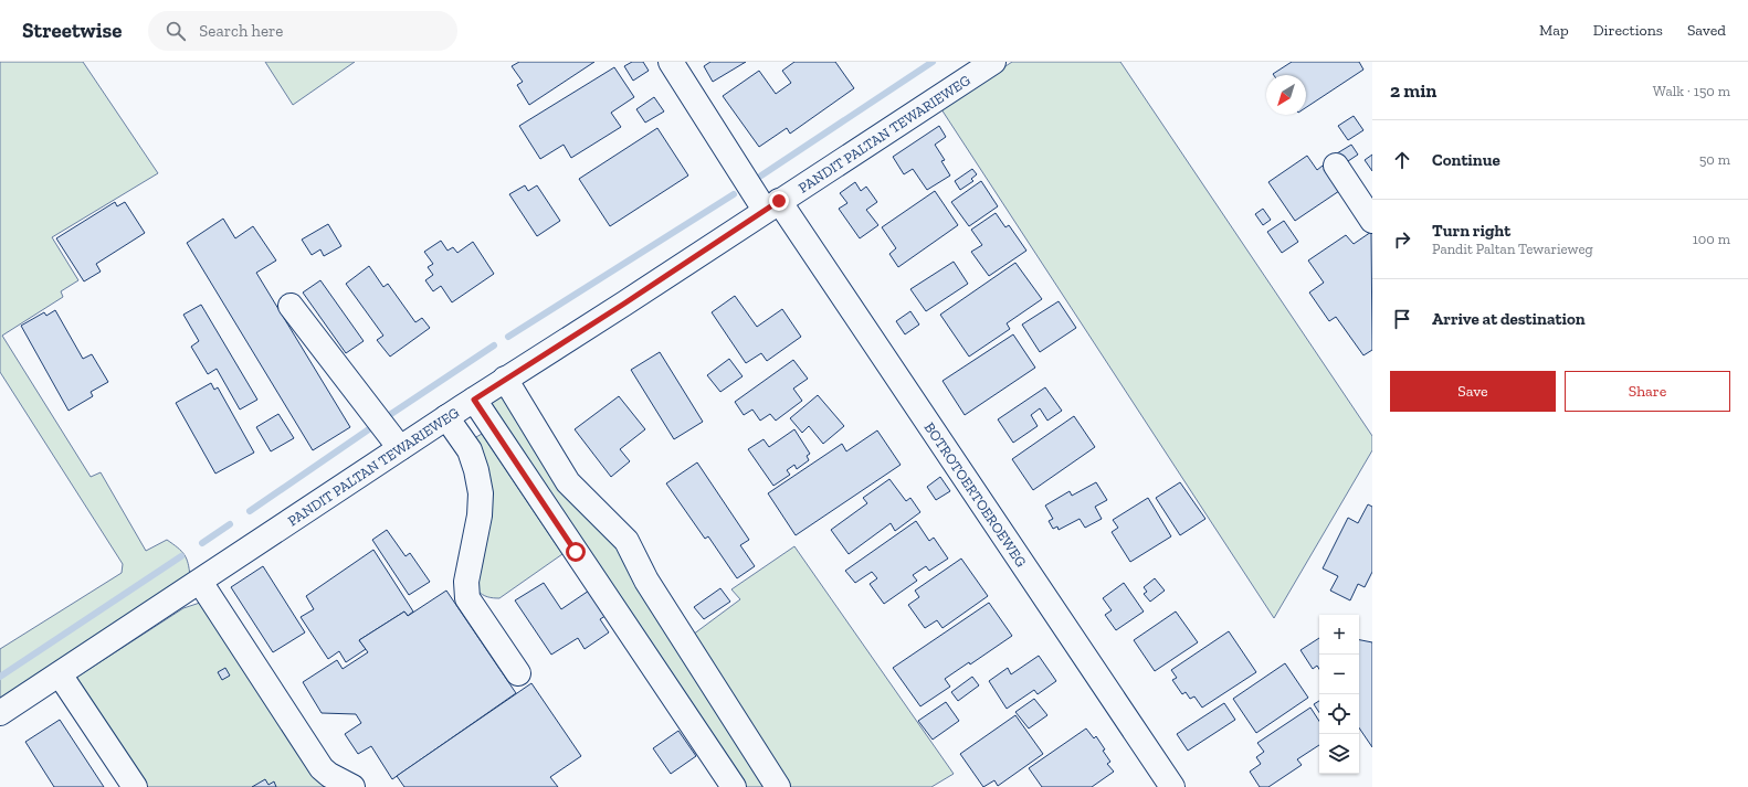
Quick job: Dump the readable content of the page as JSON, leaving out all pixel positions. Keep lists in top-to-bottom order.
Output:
{
  "streets": {
    "street": ["PANDIT PALTAN TEWARIEWEG", "BOTROTOERTOEROEWEG"]
  },
  "crossings": [
    ["PANDIT PALTAN TEWARIEWEG", "BOTROTOERTOEROEWEG"]
  ],
  "north": "bottom left",
  "page": {
    "header": "Streetwise",
    "search": "Search here",
    "nav": ["Map", "Directions", "Saved"],
    "heading": ["2 min", "Walk · 150 m"],
    "list": [
      ["Continue", "50 m"],
      ["Turn right", "Pandit Paltan Tewarieweg", "100 m"],
      "Arrive at destination"
    ],
    "buttons": ["Save", "Share"],
    "map_buttons": ["+", "−"]
  }
}
